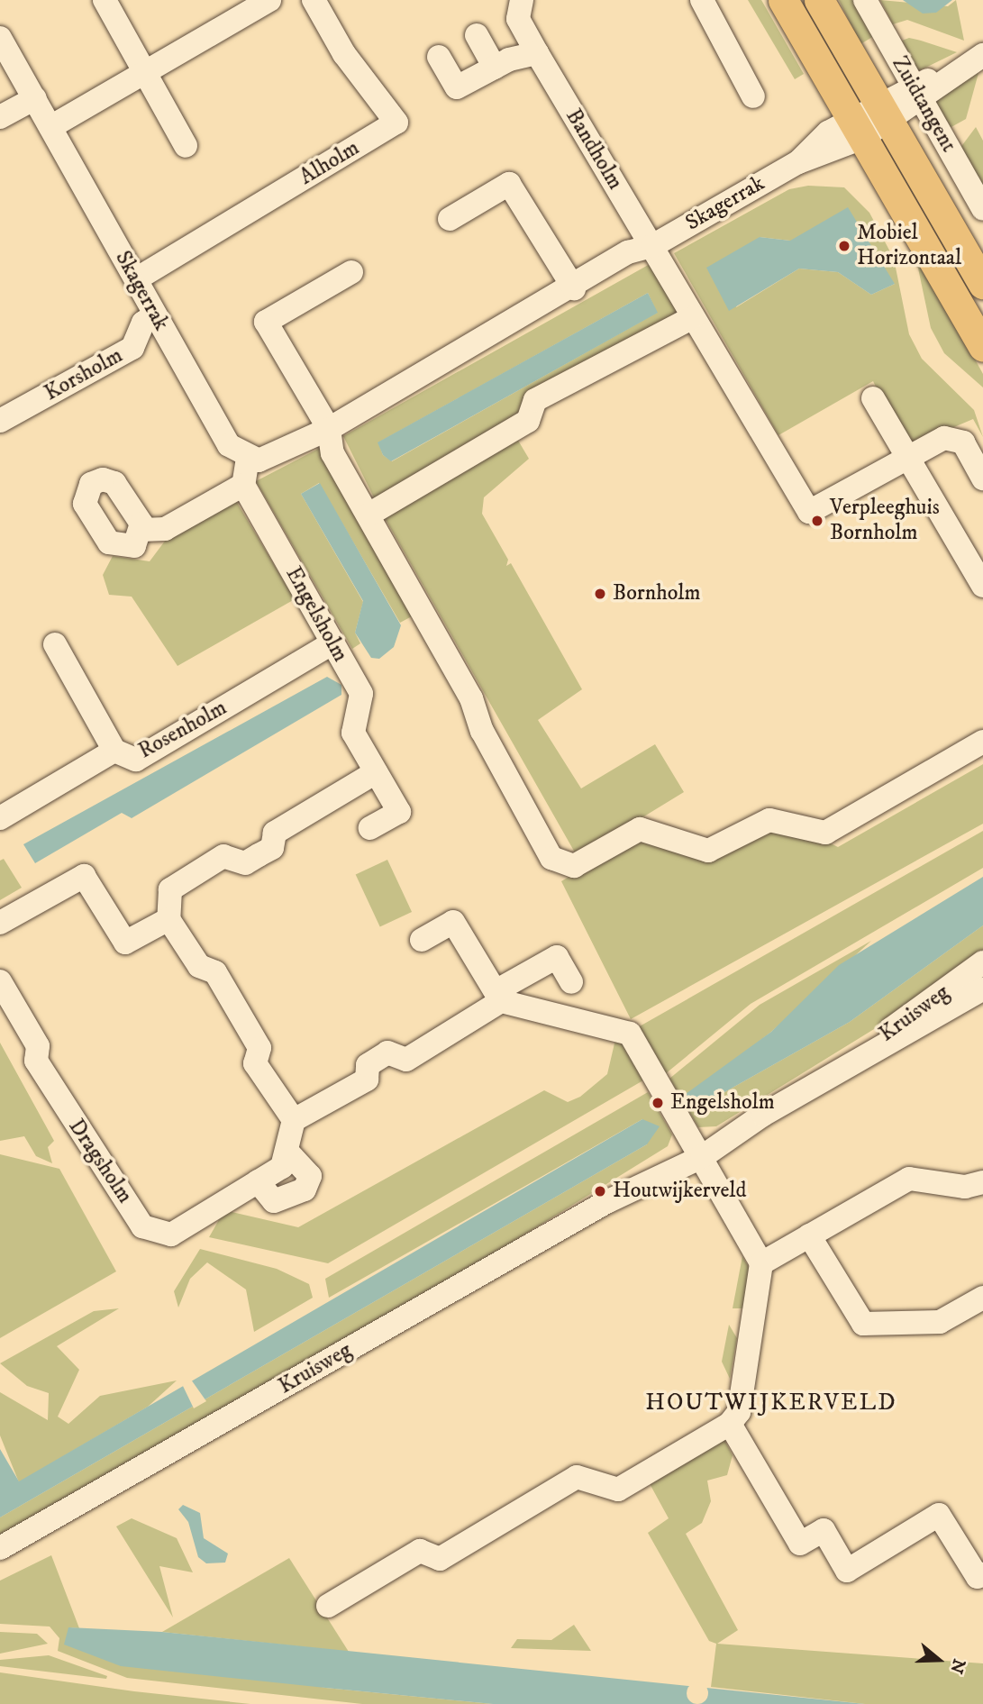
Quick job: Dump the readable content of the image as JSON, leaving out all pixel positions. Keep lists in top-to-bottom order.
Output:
{
  "streets": {
    "street": [
      "Zuidtangent",
      "Bandholm",
      "Alholm",
      "Skagerrak",
      "Korsholm",
      "Engelsholm",
      "Rosenholm",
      "Kruisweg",
      "Dragsholm"
    ]
  },
  "crossings": [
    ["Zuidtangent", "Skagerrak"],
    ["Bandholm", "Skagerrak"],
    ["Alholm", "Skagerrak"],
    ["Skagerrak", "Korsholm"],
    ["Engelsholm", "Rosenholm"]
  ],
  "districts": ["HOUTWIJKERVELD"],
  "places": [
    "Mobiel Horizontaal",
    "Verpleeghuis Bornholm",
    "Bornholm",
    "Engelsholm",
    "Houtwijkerveld"
  ],
  "north": "right"
}
